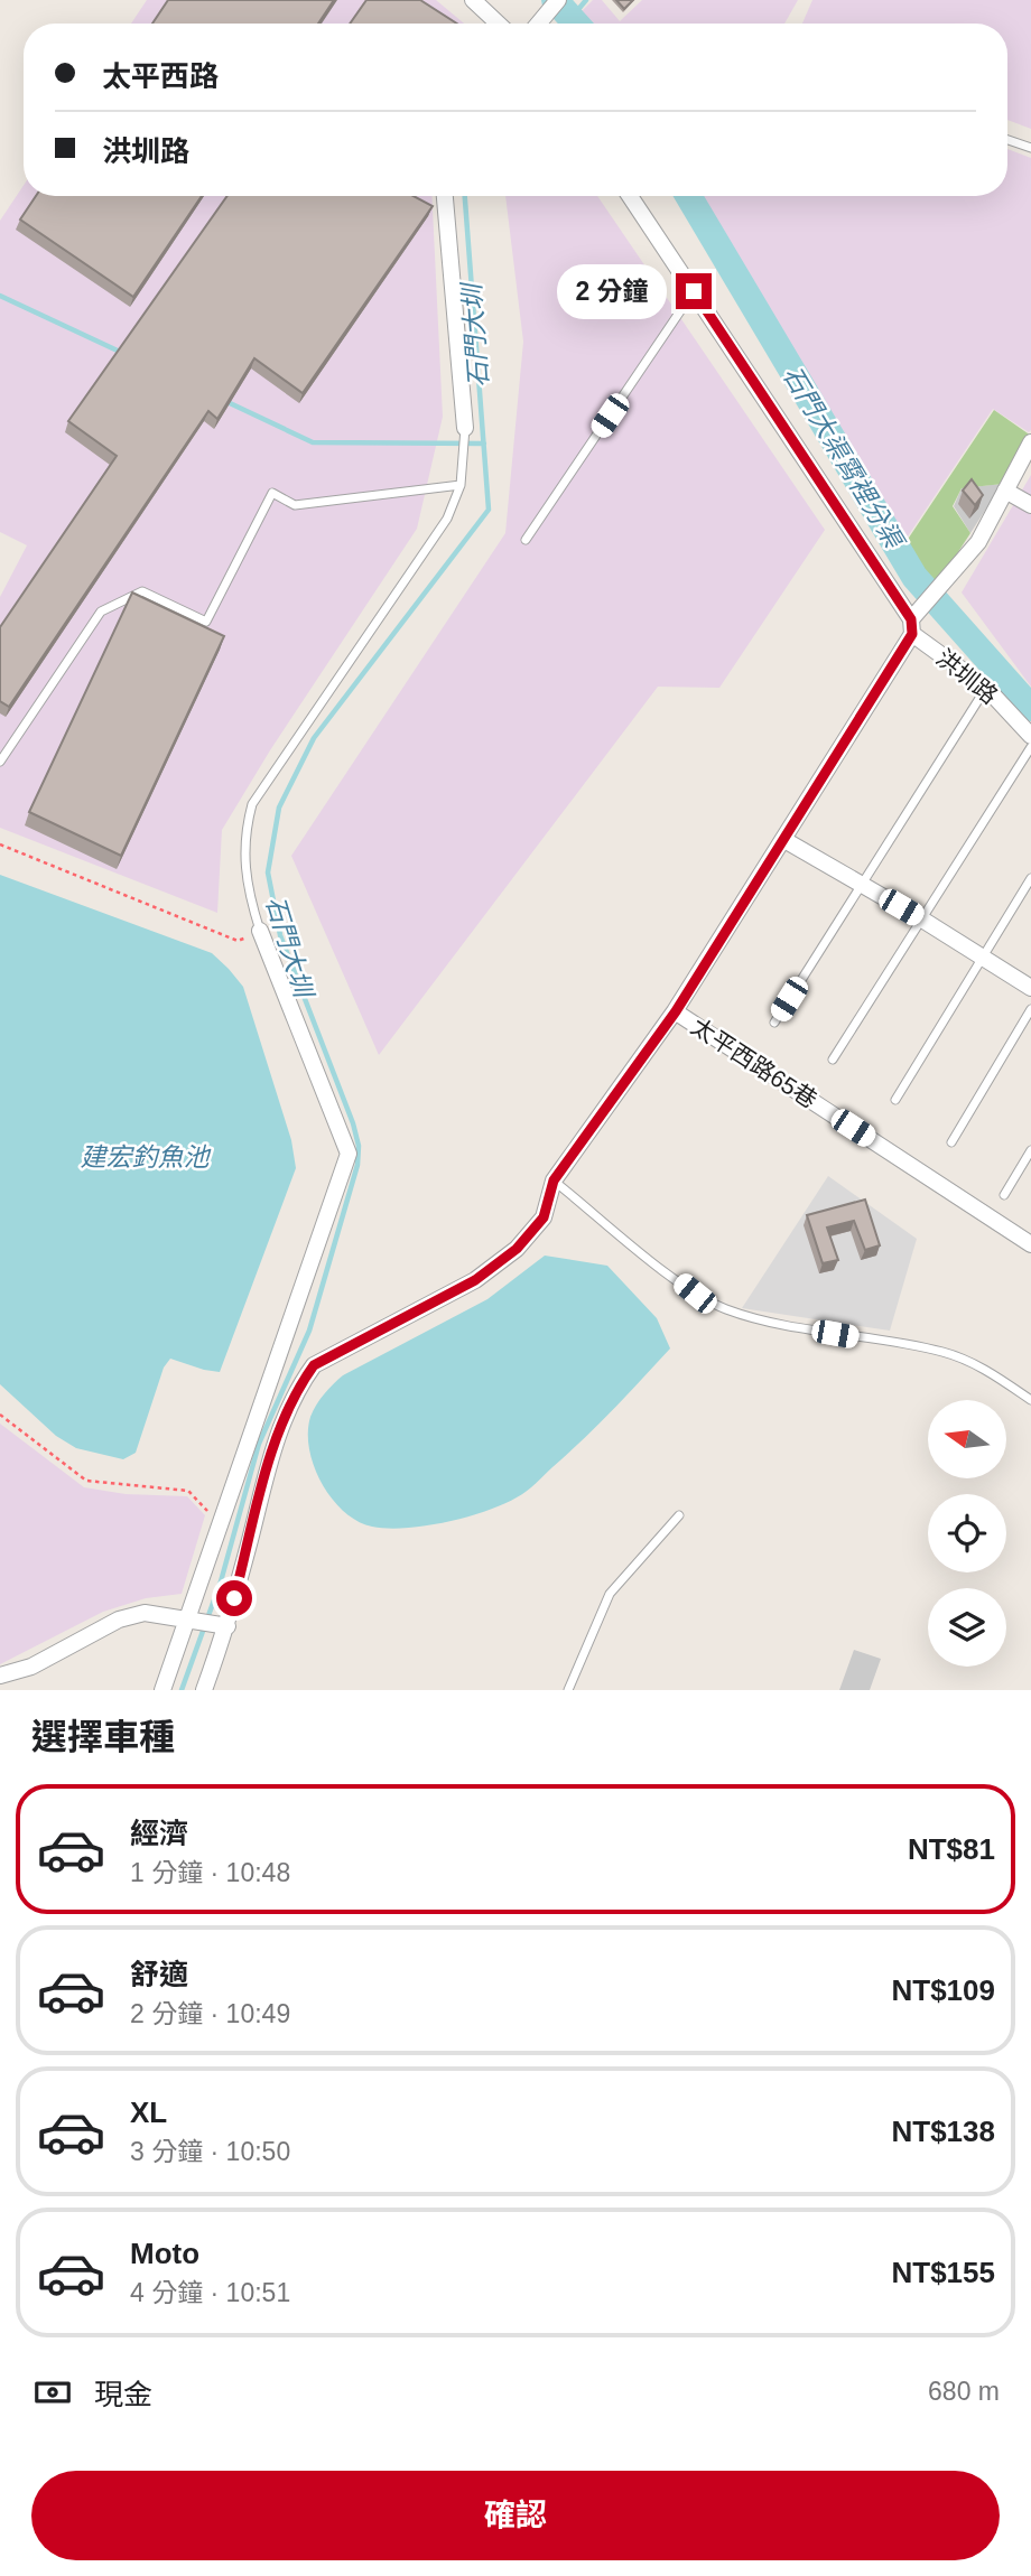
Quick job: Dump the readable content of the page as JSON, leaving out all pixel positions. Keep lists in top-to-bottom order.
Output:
{
  "streets": {
    "street": ["洪圳路", "太平西路65巷"]
  },
  "water": ["石門大圳", "石門大渠霄裡分渠", "建宏釣魚池"],
  "north": "left",
  "page": {
    "banner": ["太平西路", "洪圳路"],
    "bubble": "2 分鐘",
    "heading": "選擇車種",
    "list": [
      {
        "name": "經濟",
        "note": "1 分鐘 · 10:48",
        "value": "NT$81"
      },
      {
        "name": "舒適",
        "note": "2 分鐘 · 10:49",
        "value": "NT$109"
      },
      {
        "name": "XL",
        "note": "3 分鐘 · 10:50",
        "value": "NT$138"
      },
      {
        "name": "Moto",
        "note": "4 分鐘 · 10:51",
        "value": "NT$155"
      }
    ],
    "pay": ["現金", "680 m"],
    "buttons": "確認"
  }
}
